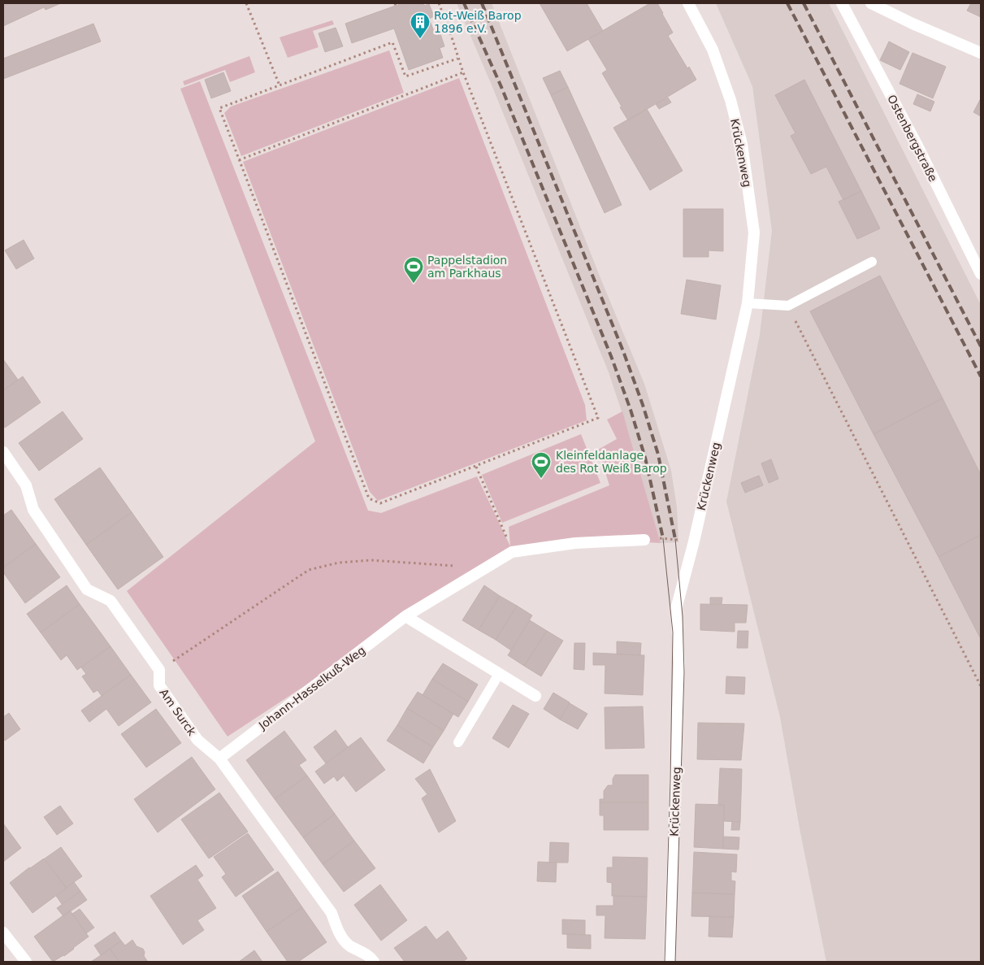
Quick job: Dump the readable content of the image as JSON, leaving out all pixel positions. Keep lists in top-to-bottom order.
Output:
{
  "streets": {
    "street": [
      "Ostenbergstraße",
      "Krückenweg",
      "Johann-Hasselkuß-Weg",
      "Am Surck"
    ]
  },
  "crossings": [
    ["Johann-Hasselkuß-Weg", "Am Surck"]
  ],
  "places": {
    "building": ["Rot-Weiß Barop 1896 e.V."],
    "sports": ["Pappelstadion am Parkhaus", "Kleinfeldanlage des Rot Weiß Barop"]
  }
}
